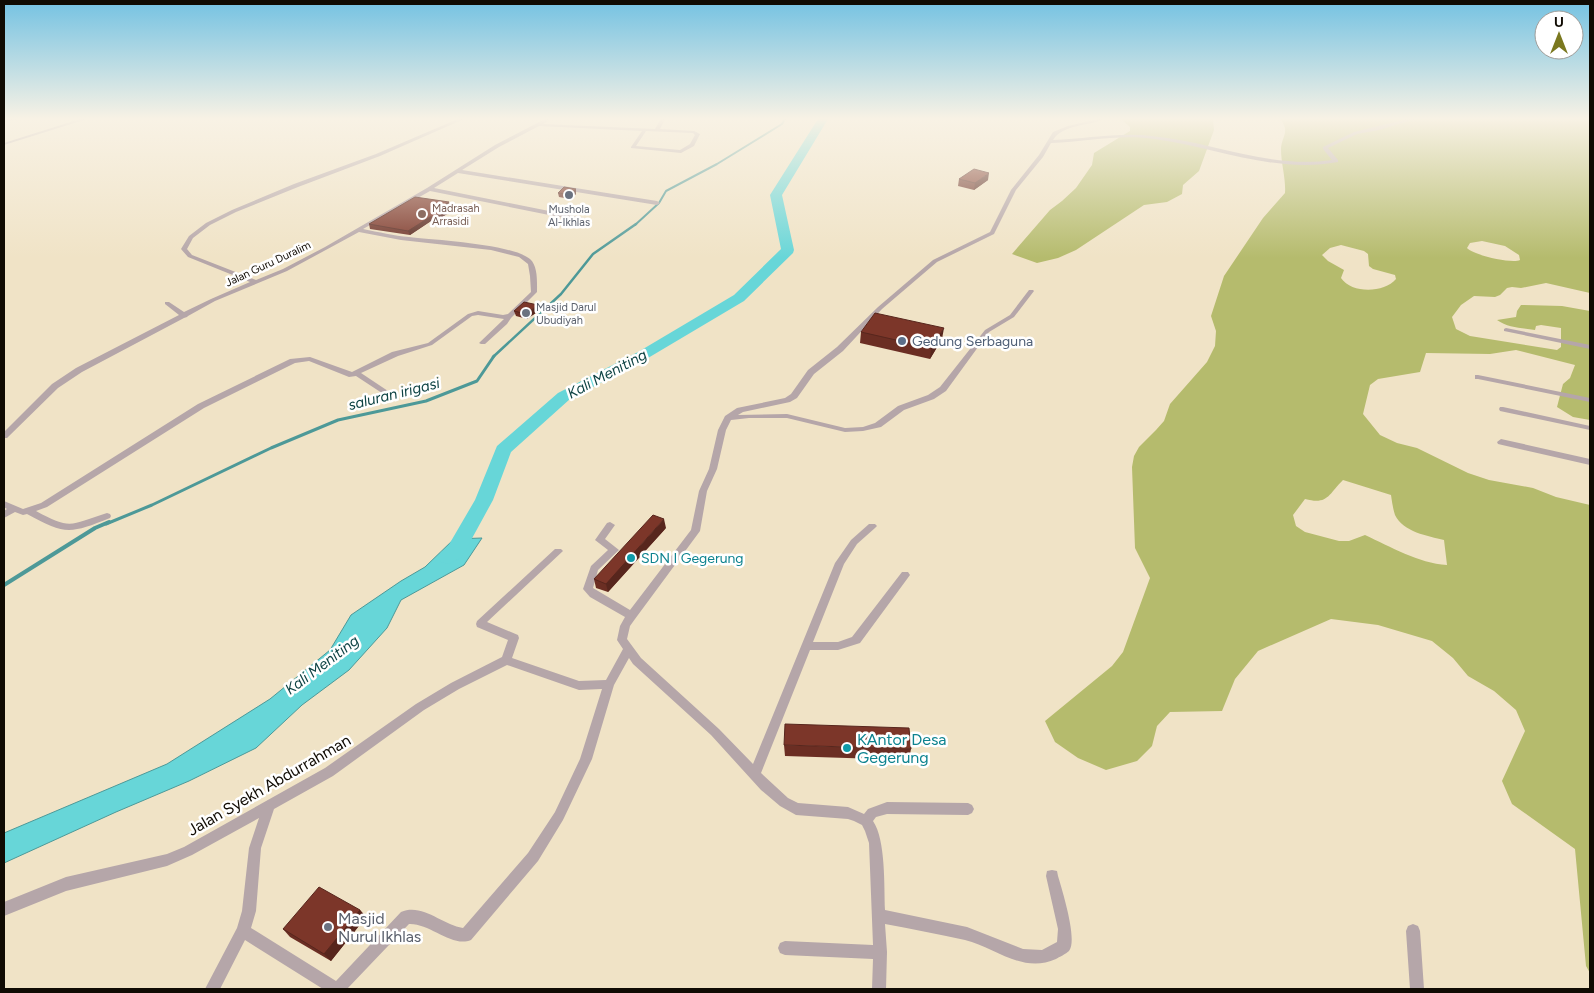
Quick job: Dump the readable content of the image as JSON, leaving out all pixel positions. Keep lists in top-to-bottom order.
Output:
{
  "streets": {
    "street": ["Jalan Guru Duralim", "Jalan Syekh Abdurrahman"]
  },
  "water": ["Kali Meniting", "saluran irigasi"],
  "places": [
    "Mushola Al-Ikhlas",
    "Madrasah Arrasidi",
    "Masjid Darul Ubudiyah",
    "Gedung Serbaguna",
    "SDN I Gegerung",
    "KAntor Desa Gegerung",
    "Masjid Nurul Ikhlas"
  ],
  "north": "top"
}
